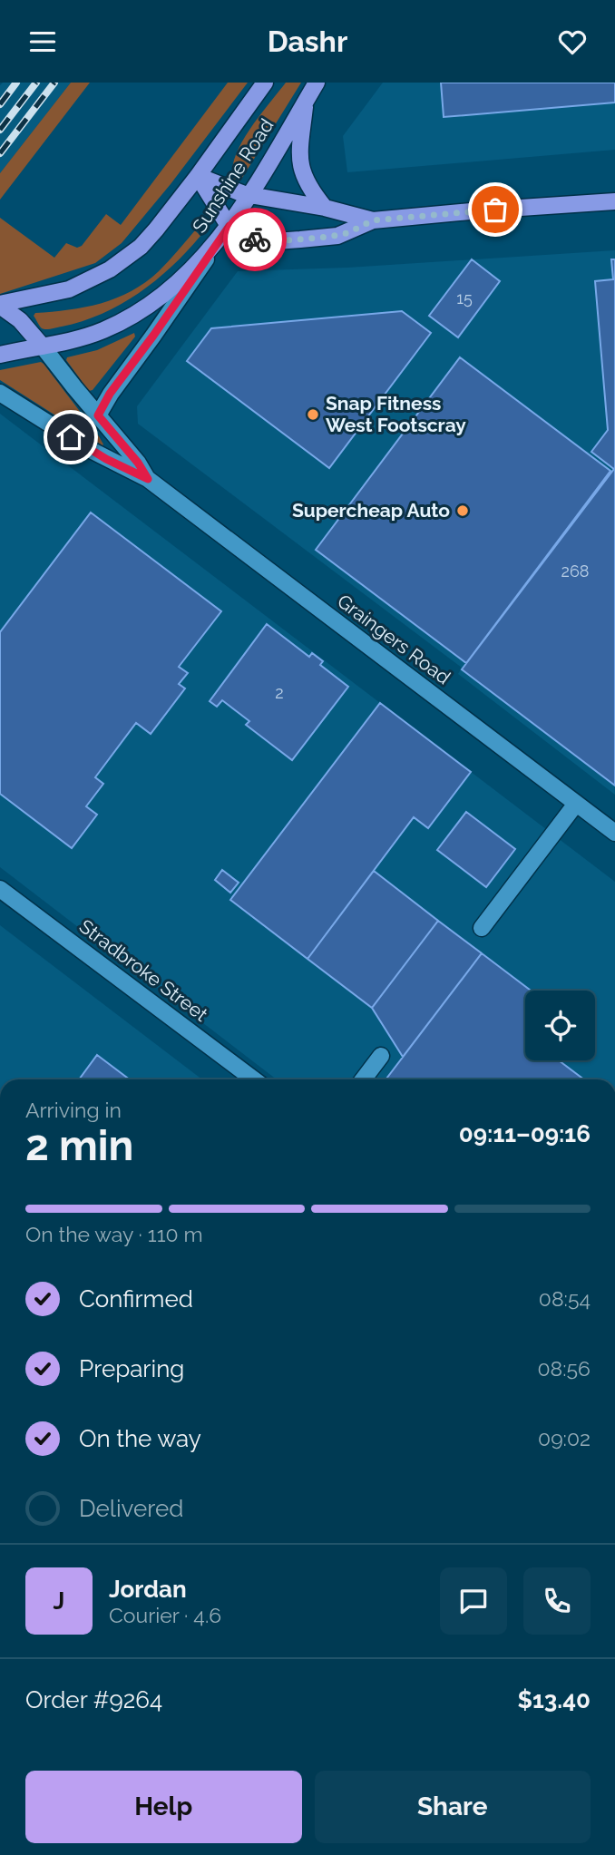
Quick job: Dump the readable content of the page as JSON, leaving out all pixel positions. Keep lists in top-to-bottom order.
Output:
{
  "streets": {
    "main road": ["Sunshine Road"],
    "street": ["Graingers Road", "Stradbroke Street"]
  },
  "crossings": [
    ["Sunshine Road", "Graingers Road"]
  ],
  "places": ["Snap Fitness West Footscray", "Supercheap Auto"],
  "house_numbers": ["15", "268", "2"],
  "page": {
    "header": "Dashr",
    "heading": ["2 min", "Arriving in", "09:11–09:16"],
    "panel": [
      "Jordan",
      "Courier · 4.6",
      "Order #9264",
      "$13.40"
    ],
    "bar": "On the way · 110 m",
    "list": [
      ["Confirmed", "08:54"],
      ["Preparing", "08:56"],
      ["On the way", "09:02"],
      "Delivered"
    ],
    "round": "J",
    "buttons": ["Help", "Share"]
  }
}
